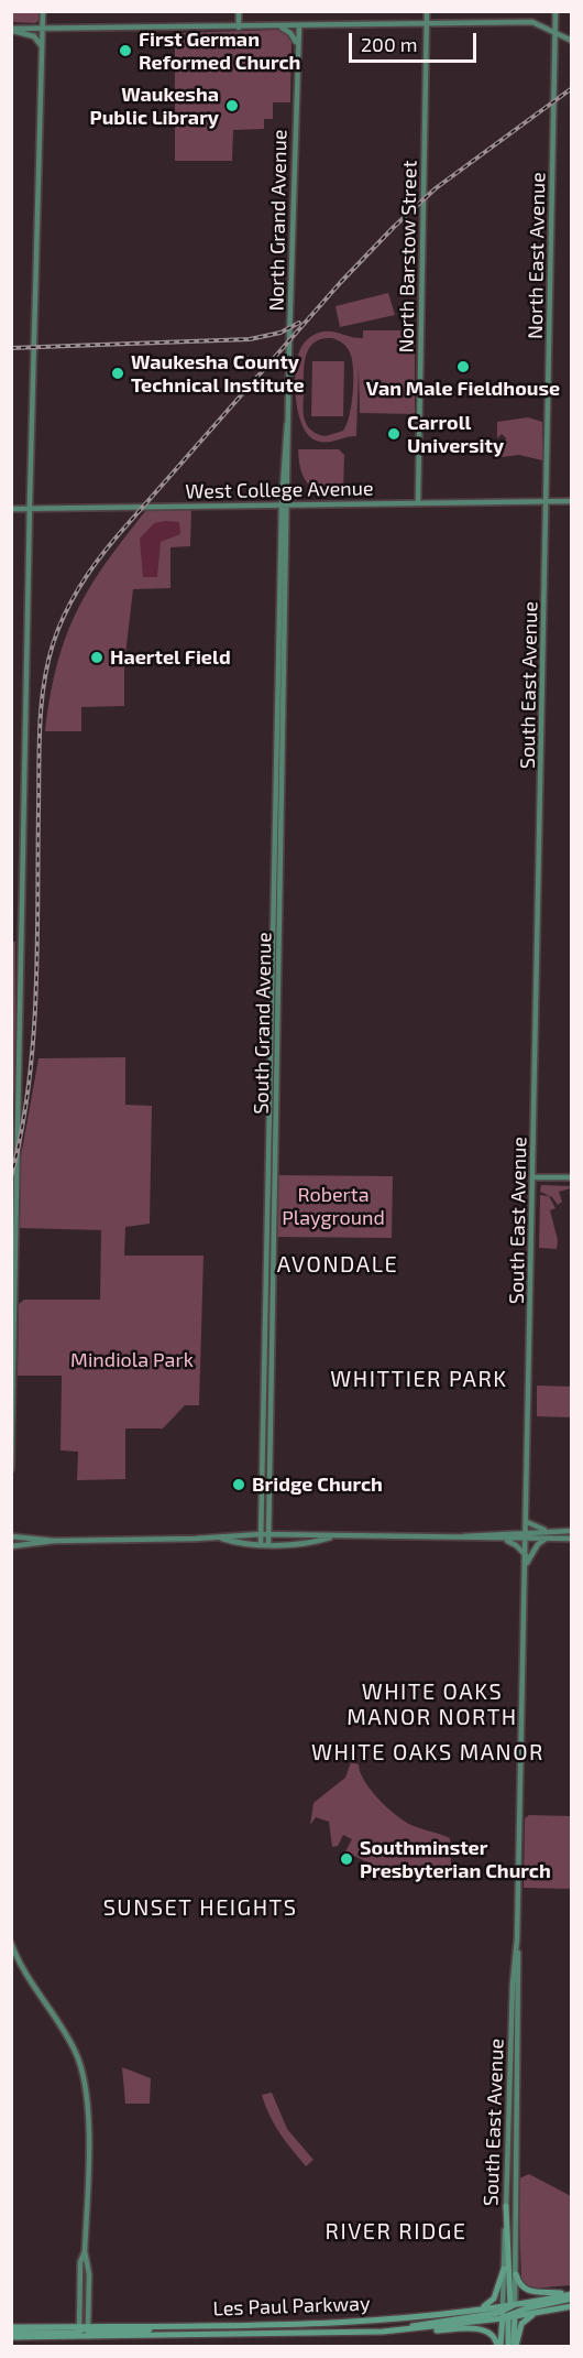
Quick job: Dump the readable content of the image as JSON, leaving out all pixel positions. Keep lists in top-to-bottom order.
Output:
{
  "streets": {
    "main road": ["Les Paul Parkway"],
    "street": [
      "North Grand Avenue",
      "North East Avenue",
      "North Barstow Street",
      "West College Avenue",
      "South East Avenue",
      "South Grand Avenue"
    ]
  },
  "crossings": [
    ["North Grand Avenue", "West College Avenue"],
    ["North Grand Avenue", "South Grand Avenue"],
    ["North East Avenue", "West College Avenue"],
    ["North East Avenue", "South East Avenue"],
    ["North Barstow Street", "West College Avenue"],
    ["West College Avenue", "South East Avenue"],
    ["West College Avenue", "South Grand Avenue"],
    ["South East Avenue", "Les Paul Parkway"]
  ],
  "districts": [
    "AVONDALE",
    "WHITTIER PARK",
    "WHITE OAKS MANOR NORTH",
    "WHITE OAKS MANOR",
    "SUNSET HEIGHTS",
    "RIVER RIDGE"
  ],
  "parks": ["Roberta Playground", "Mindiola Park"],
  "places": [
    "First German Reformed Church",
    "Waukesha Public Library",
    "Van Male Fieldhouse",
    "Waukesha County Technical Institute",
    "Carroll University",
    "Haertel Field",
    "Bridge Church",
    "Southminster Presbyterian Church"
  ],
  "scale_bar": "200 m"
}
